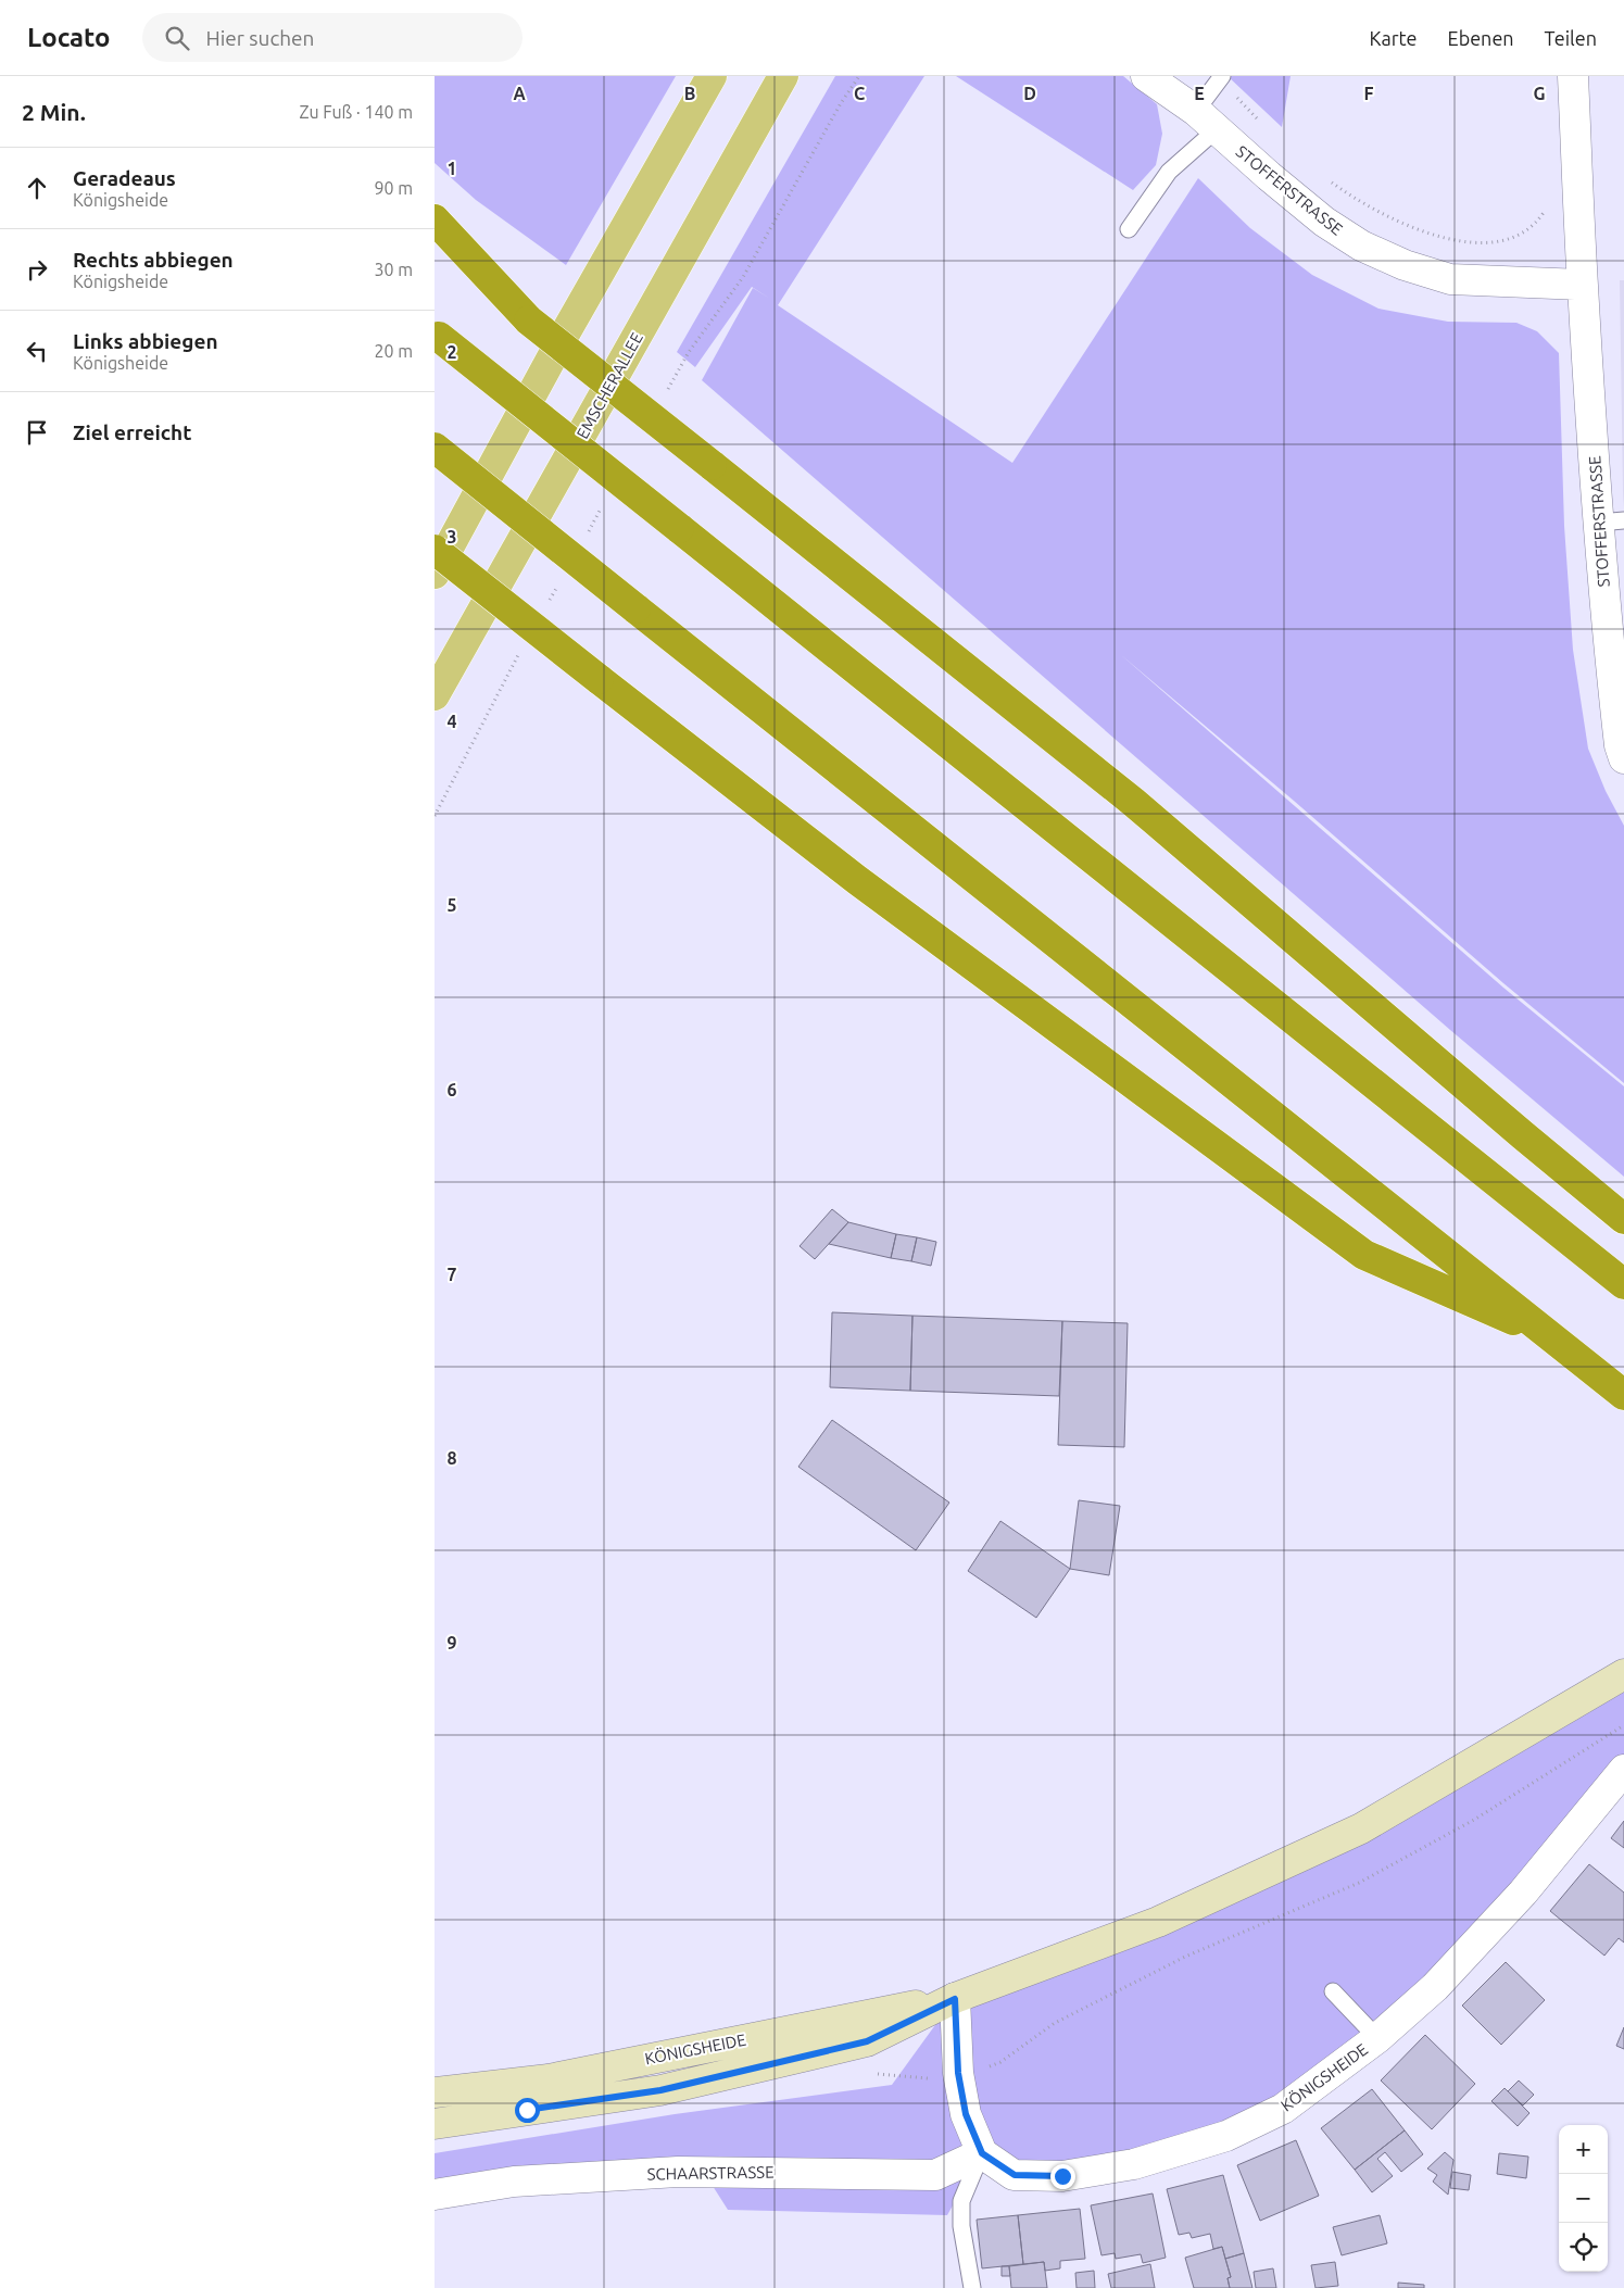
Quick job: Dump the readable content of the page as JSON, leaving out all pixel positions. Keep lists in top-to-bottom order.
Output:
{
  "streets": {
    "main road": ["EMSCHERALLEE", "KÖNIGSHEIDE"],
    "street": ["STOFFERSTRASSE", "SCHAARSTRASSE"]
  },
  "crossings": [
    ["KÖNIGSHEIDE", "SCHAARSTRASSE"]
  ],
  "page": {
    "header": "Locato",
    "search": "Hier suchen",
    "nav": ["Karte", "Ebenen", "Teilen"],
    "heading": ["2 Min.", "Zu Fuß · 140 m"],
    "list": [
      ["Geradeaus", "Königsheide", "90 m"],
      ["Rechts abbiegen", "Königsheide", "30 m"],
      ["Links abbiegen", "Königsheide", "20 m"],
      "Ziel erreicht"
    ],
    "map_buttons": ["+", "−"]
  },
  "grid": {
    "columns": [
      "A",
      "B",
      "C",
      "D",
      "E",
      "F",
      "G"
    ],
    "rows": [
      "1",
      "2",
      "3",
      "4",
      "5",
      "6",
      "7",
      "8",
      "9"
    ]
  }
}
